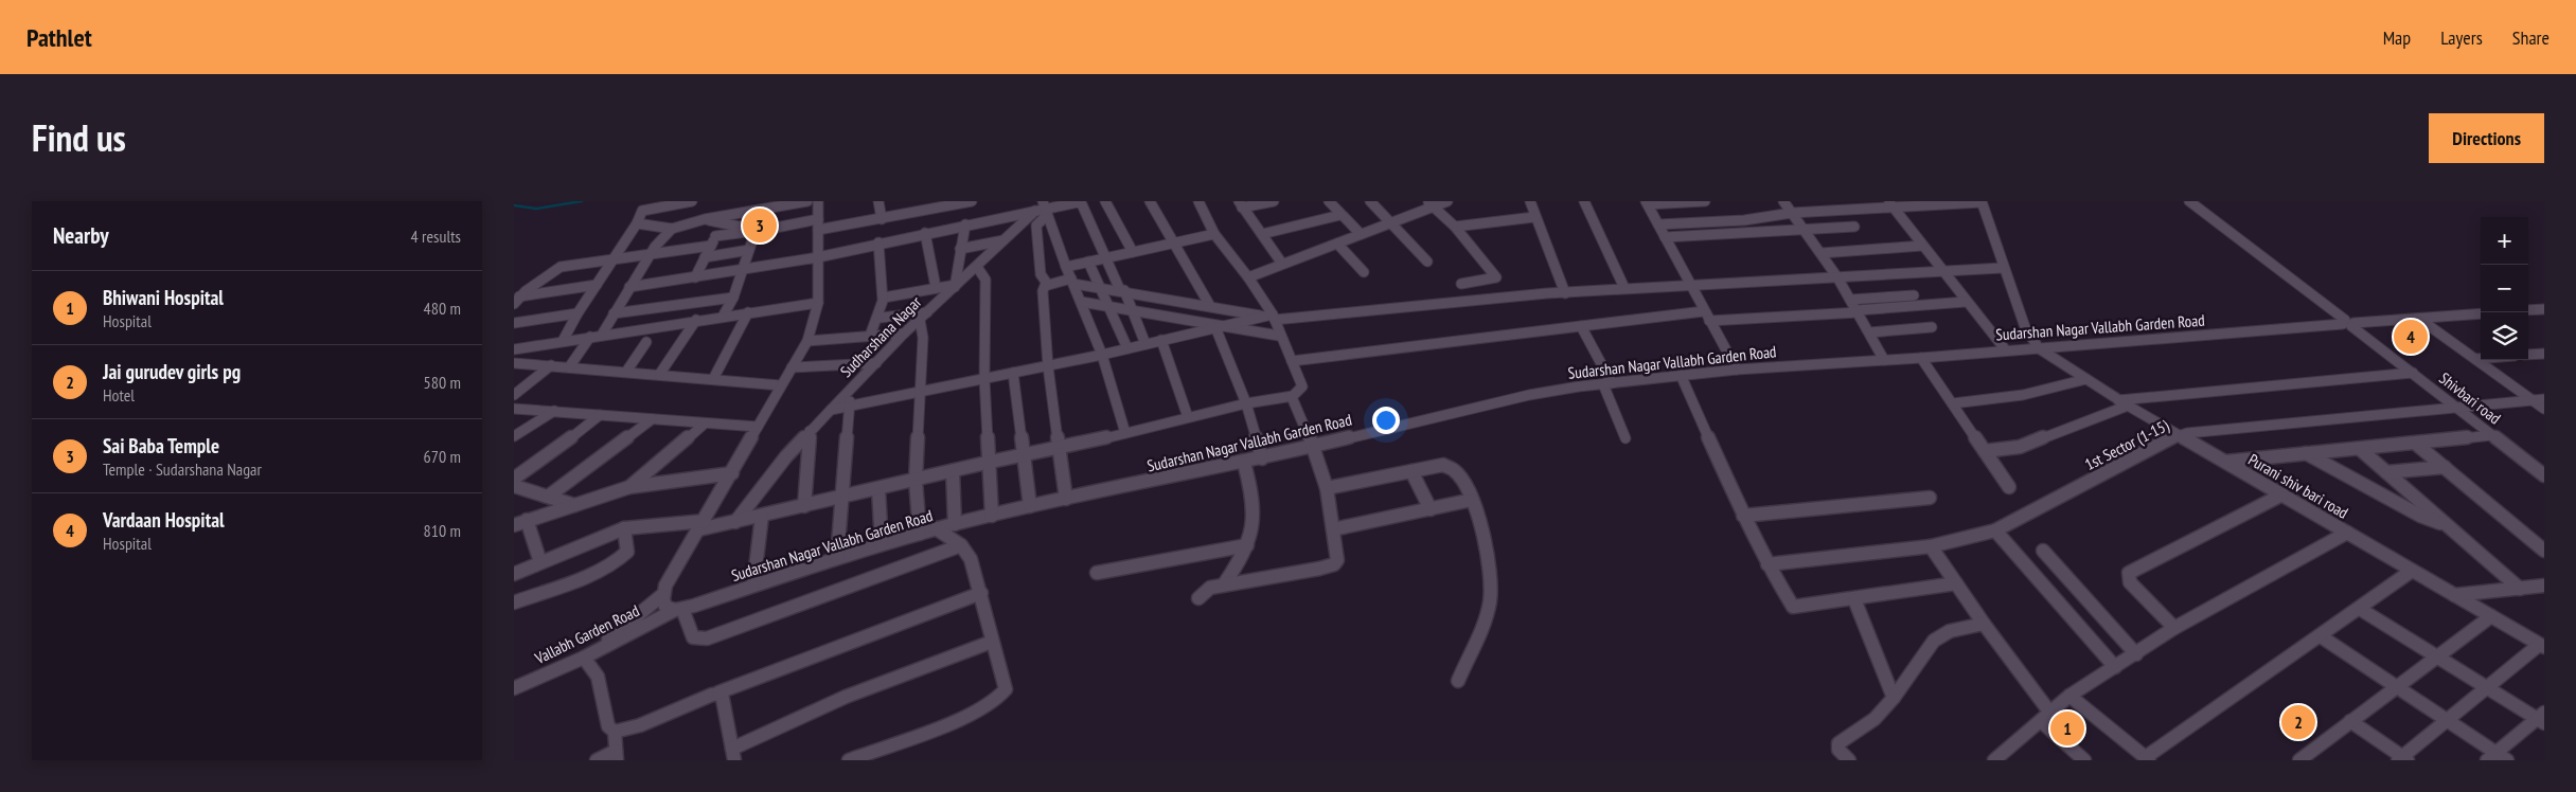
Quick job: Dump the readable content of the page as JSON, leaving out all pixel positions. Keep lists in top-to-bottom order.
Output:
{
  "streets": {
    "street": [
      "Sudarshan Nagar Vallabh Garden Road",
      "Sudharshana Nagar",
      "Shivbari road",
      "1st Sector (1-15)",
      "Purani shiv bari road",
      "Vallabh Garden Road"
    ]
  },
  "crossings": [
    ["Sudarshan Nagar Vallabh Garden Road", "Shivbari road"],
    ["Sudarshan Nagar Vallabh Garden Road", "Purani shiv bari road"],
    ["Sudarshan Nagar Vallabh Garden Road", "Vallabh Garden Road"],
    ["Shivbari road", "1st Sector (1-15)"],
    ["1st Sector (1-15)", "Purani shiv bari road"]
  ],
  "page": {
    "header": "Pathlet",
    "nav": ["Map", "Layers", "Share"],
    "title": "Find us",
    "buttons": "Directions",
    "heading": ["Nearby", "4 results"],
    "pins": [
      "3",
      "4",
      "2",
      "1"
    ],
    "map_buttons": ["+", "−"],
    "list": [
      {
        "mark": "1",
        "name": "Bhiwani Hospital",
        "note": "Hospital",
        "value": "480 m"
      },
      {
        "mark": "2",
        "name": "Jai gurudev girls pg",
        "note": "Hotel",
        "value": "580 m"
      },
      {
        "mark": "3",
        "name": "Sai Baba Temple",
        "note": "Temple · Sudarshana Nagar",
        "value": "670 m"
      },
      {
        "mark": "4",
        "name": "Vardaan Hospital",
        "note": "Hospital",
        "value": "810 m"
      }
    ]
  }
}
